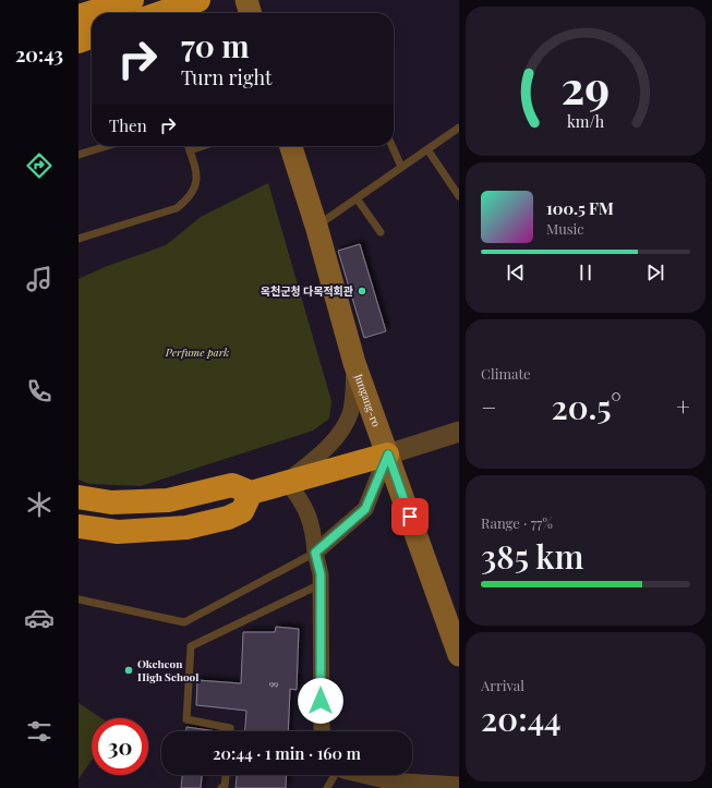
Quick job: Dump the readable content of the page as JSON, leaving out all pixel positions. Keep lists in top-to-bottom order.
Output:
{
  "streets": {
    "main road": ["Jungang-ro"]
  },
  "parks": ["Perfume park"],
  "places": ["옥천군청 다목적회관", "Okcheon High School"],
  "house_numbers": ["99"],
  "page": {
    "tabs": "20:43",
    "turn": ["70 m", "Turn right"],
    "then": "Then",
    "song": ["100.5 FM", "Music"],
    "tile": [
      "Climate",
      ["Range · 77%", "385 km"],
      ["Arrival", "20:44"]
    ],
    "heat": ["−", "20.5°", "+"],
    "limit": "30",
    "trip": "20:44 · 1 min · 160 m",
    "gauge": ["29", "km/h"]
  }
}
